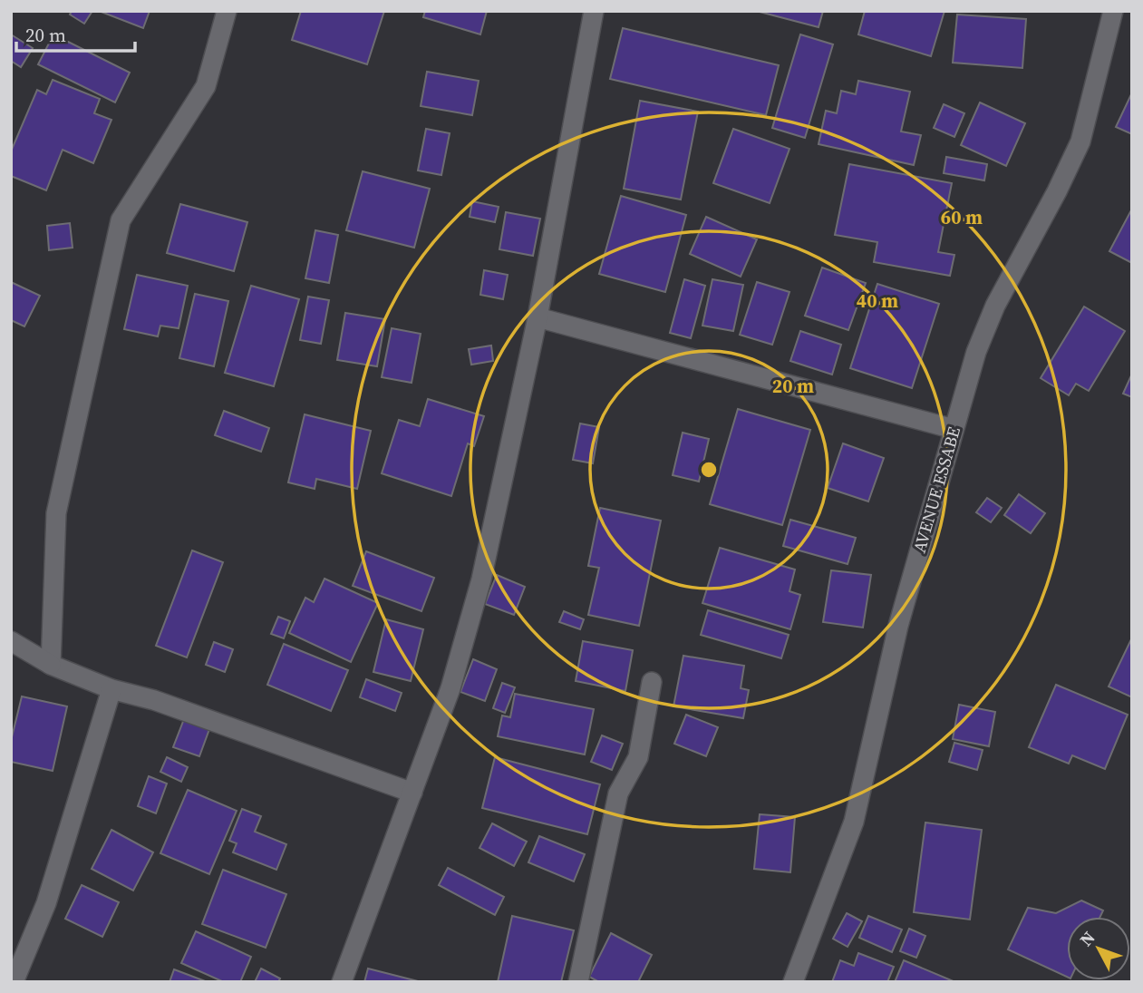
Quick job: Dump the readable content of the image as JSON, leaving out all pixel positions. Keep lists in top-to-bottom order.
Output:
{
  "streets": {
    "street": ["AVENUE ESSABE"]
  },
  "scale_bar": "20 m",
  "north": "top left",
  "rings": ["60 m", "40 m", "20 m"]
}
